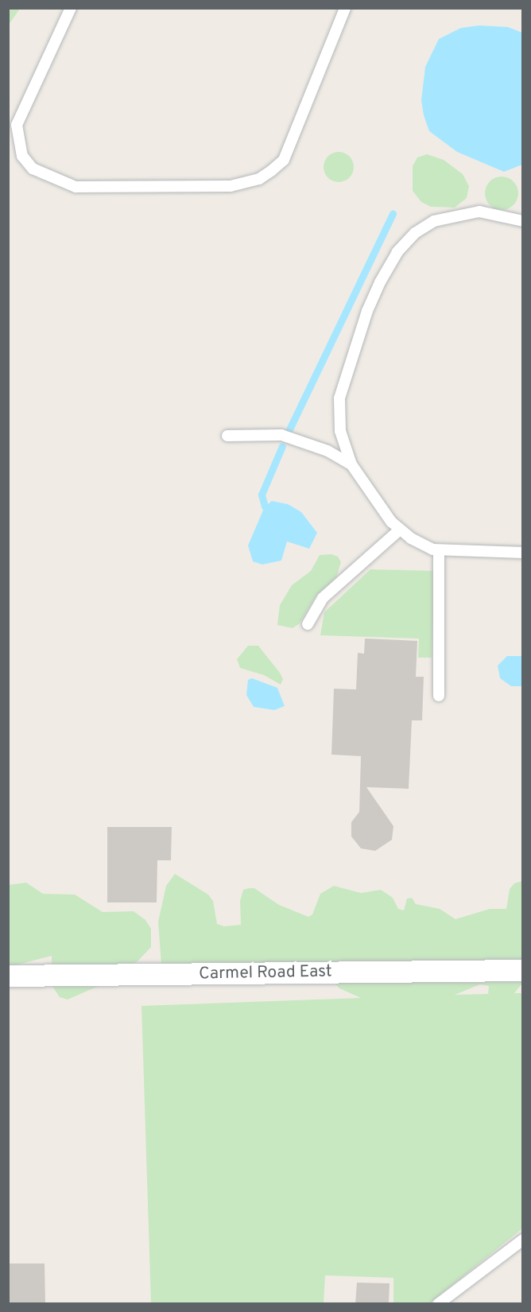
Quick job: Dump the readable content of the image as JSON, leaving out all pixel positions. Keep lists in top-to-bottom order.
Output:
{
  "streets": {
    "street": ["Carmel Road East"]
  }
}
